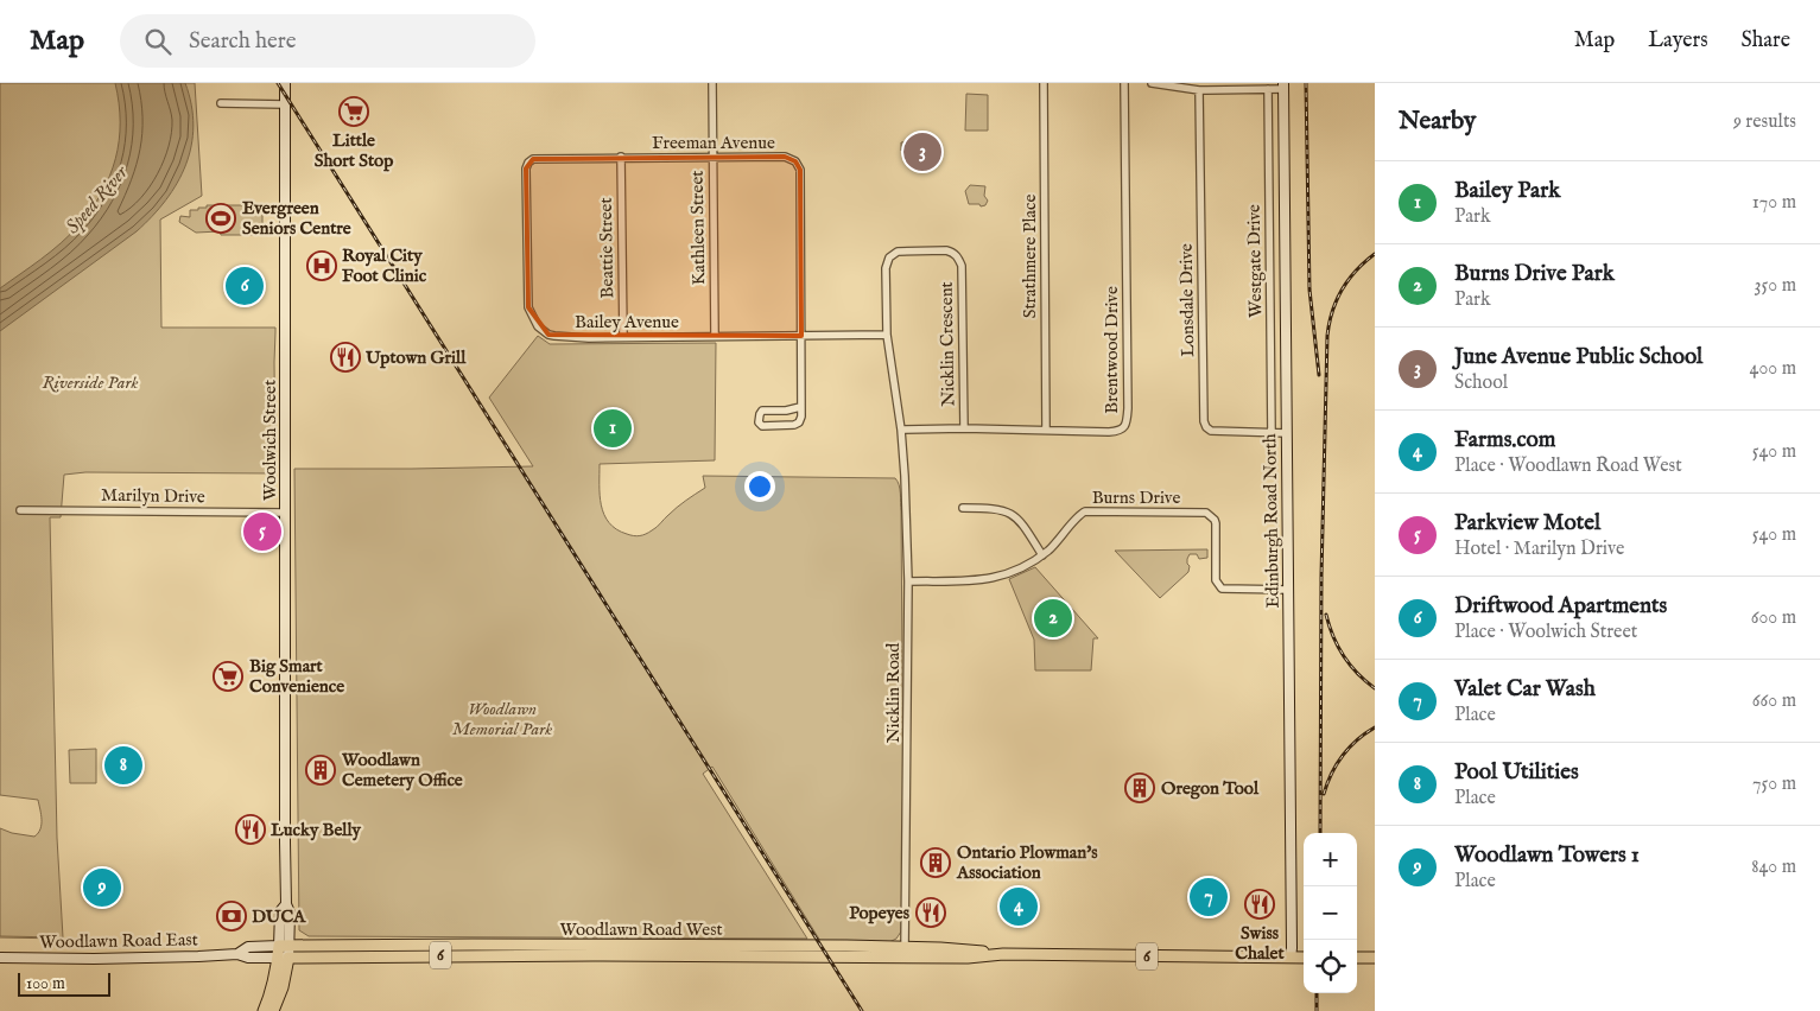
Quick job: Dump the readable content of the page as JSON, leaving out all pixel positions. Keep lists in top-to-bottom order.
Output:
{
  "streets": {
    "main road": [
      "Woolwich Street",
      "Edinburgh Road North",
      "Woodlawn Road West",
      "Woodlawn Road East",
      "6"
    ],
    "street": [
      "Freeman Avenue",
      "Kathleen Street",
      "Beattie Street",
      "Strathmere Place",
      "Westgate Drive",
      "Lonsdale Drive",
      "Bailey Avenue",
      "Nicklin Crescent",
      "Brentwood Drive",
      "Marilyn Drive",
      "Burns Drive",
      "Nicklin Road"
    ]
  },
  "crossings": [
    ["Freeman Avenue", "Kathleen Street"],
    ["Freeman Avenue", "Beattie Street"],
    ["Freeman Avenue", "Bailey Avenue"],
    ["Kathleen Street", "Bailey Avenue"],
    ["Beattie Street", "Bailey Avenue"],
    ["Strathmere Place", "Brentwood Drive"],
    ["Westgate Drive", "Lonsdale Drive"],
    ["Lonsdale Drive", "Edinburgh Road North"],
    ["Bailey Avenue", "Nicklin Crescent"],
    ["Nicklin Crescent", "Brentwood Drive"],
    ["Nicklin Crescent", "Nicklin Road"],
    ["Brentwood Drive", "Nicklin Road"],
    ["Woolwich Street", "Marilyn Drive"],
    ["Woolwich Street", "Woodlawn Road West"],
    ["Woolwich Street", "Woodlawn Road East"],
    ["Burns Drive", "Edinburgh Road North"],
    ["Burns Drive", "Nicklin Road"],
    ["Edinburgh Road North", "Woodlawn Road West"],
    ["Nicklin Road", "Woodlawn Road West"],
    ["Woodlawn Road West", "Woodlawn Road East"]
  ],
  "water": ["Speed River"],
  "parks": ["Riverside Park", "Woodlawn Memorial Park"],
  "places": {
    "supermarket": ["Little Short Stop", "Big Smart Convenience"],
    "sports": ["Evergreen Seniors Centre"],
    "hospital": ["Royal City Foot Clinic"],
    "restaurant": [
      "Uptown Grill",
      "Lucky Belly",
      "Swiss Chalet",
      "Popeyes"
    ],
    "building": ["Woodlawn Cemetery Office", "Oregon Tool", "Ontario Plowman's Association"],
    "bank": ["DUCA"]
  },
  "scale_bar": "100 m",
  "page": {
    "header": "Map",
    "search": "Search here",
    "nav": ["Map", "Layers", "Share"],
    "heading": ["Nearby", "9 results"],
    "pins": [
      "3",
      "6",
      "1",
      "5",
      "2",
      "8",
      "9",
      "7",
      "4"
    ],
    "list": [
      {
        "mark": "1",
        "name": "Bailey Park",
        "note": "Park",
        "value": "170 m"
      },
      {
        "mark": "2",
        "name": "Burns Drive Park",
        "note": "Park",
        "value": "350 m"
      },
      {
        "mark": "3",
        "name": "June Avenue Public School",
        "note": "School",
        "value": "400 m"
      },
      {
        "mark": "4",
        "name": "Farms.com",
        "note": "Place · Woodlawn Road West",
        "value": "540 m"
      },
      {
        "mark": "5",
        "name": "Parkview Motel",
        "note": "Hotel · Marilyn Drive",
        "value": "540 m"
      },
      {
        "mark": "6",
        "name": "Driftwood Apartments",
        "note": "Place · Woolwich Street",
        "value": "600 m"
      },
      {
        "mark": "7",
        "name": "Valet Car Wash",
        "note": "Place",
        "value": "660 m"
      },
      {
        "mark": "8",
        "name": "Pool Utilities",
        "note": "Place",
        "value": "750 m"
      },
      {
        "mark": "9",
        "name": "Woodlawn Towers 1",
        "note": "Place",
        "value": "840 m"
      }
    ],
    "map_buttons": ["+", "−"],
    "scale": "100 m"
  }
}
